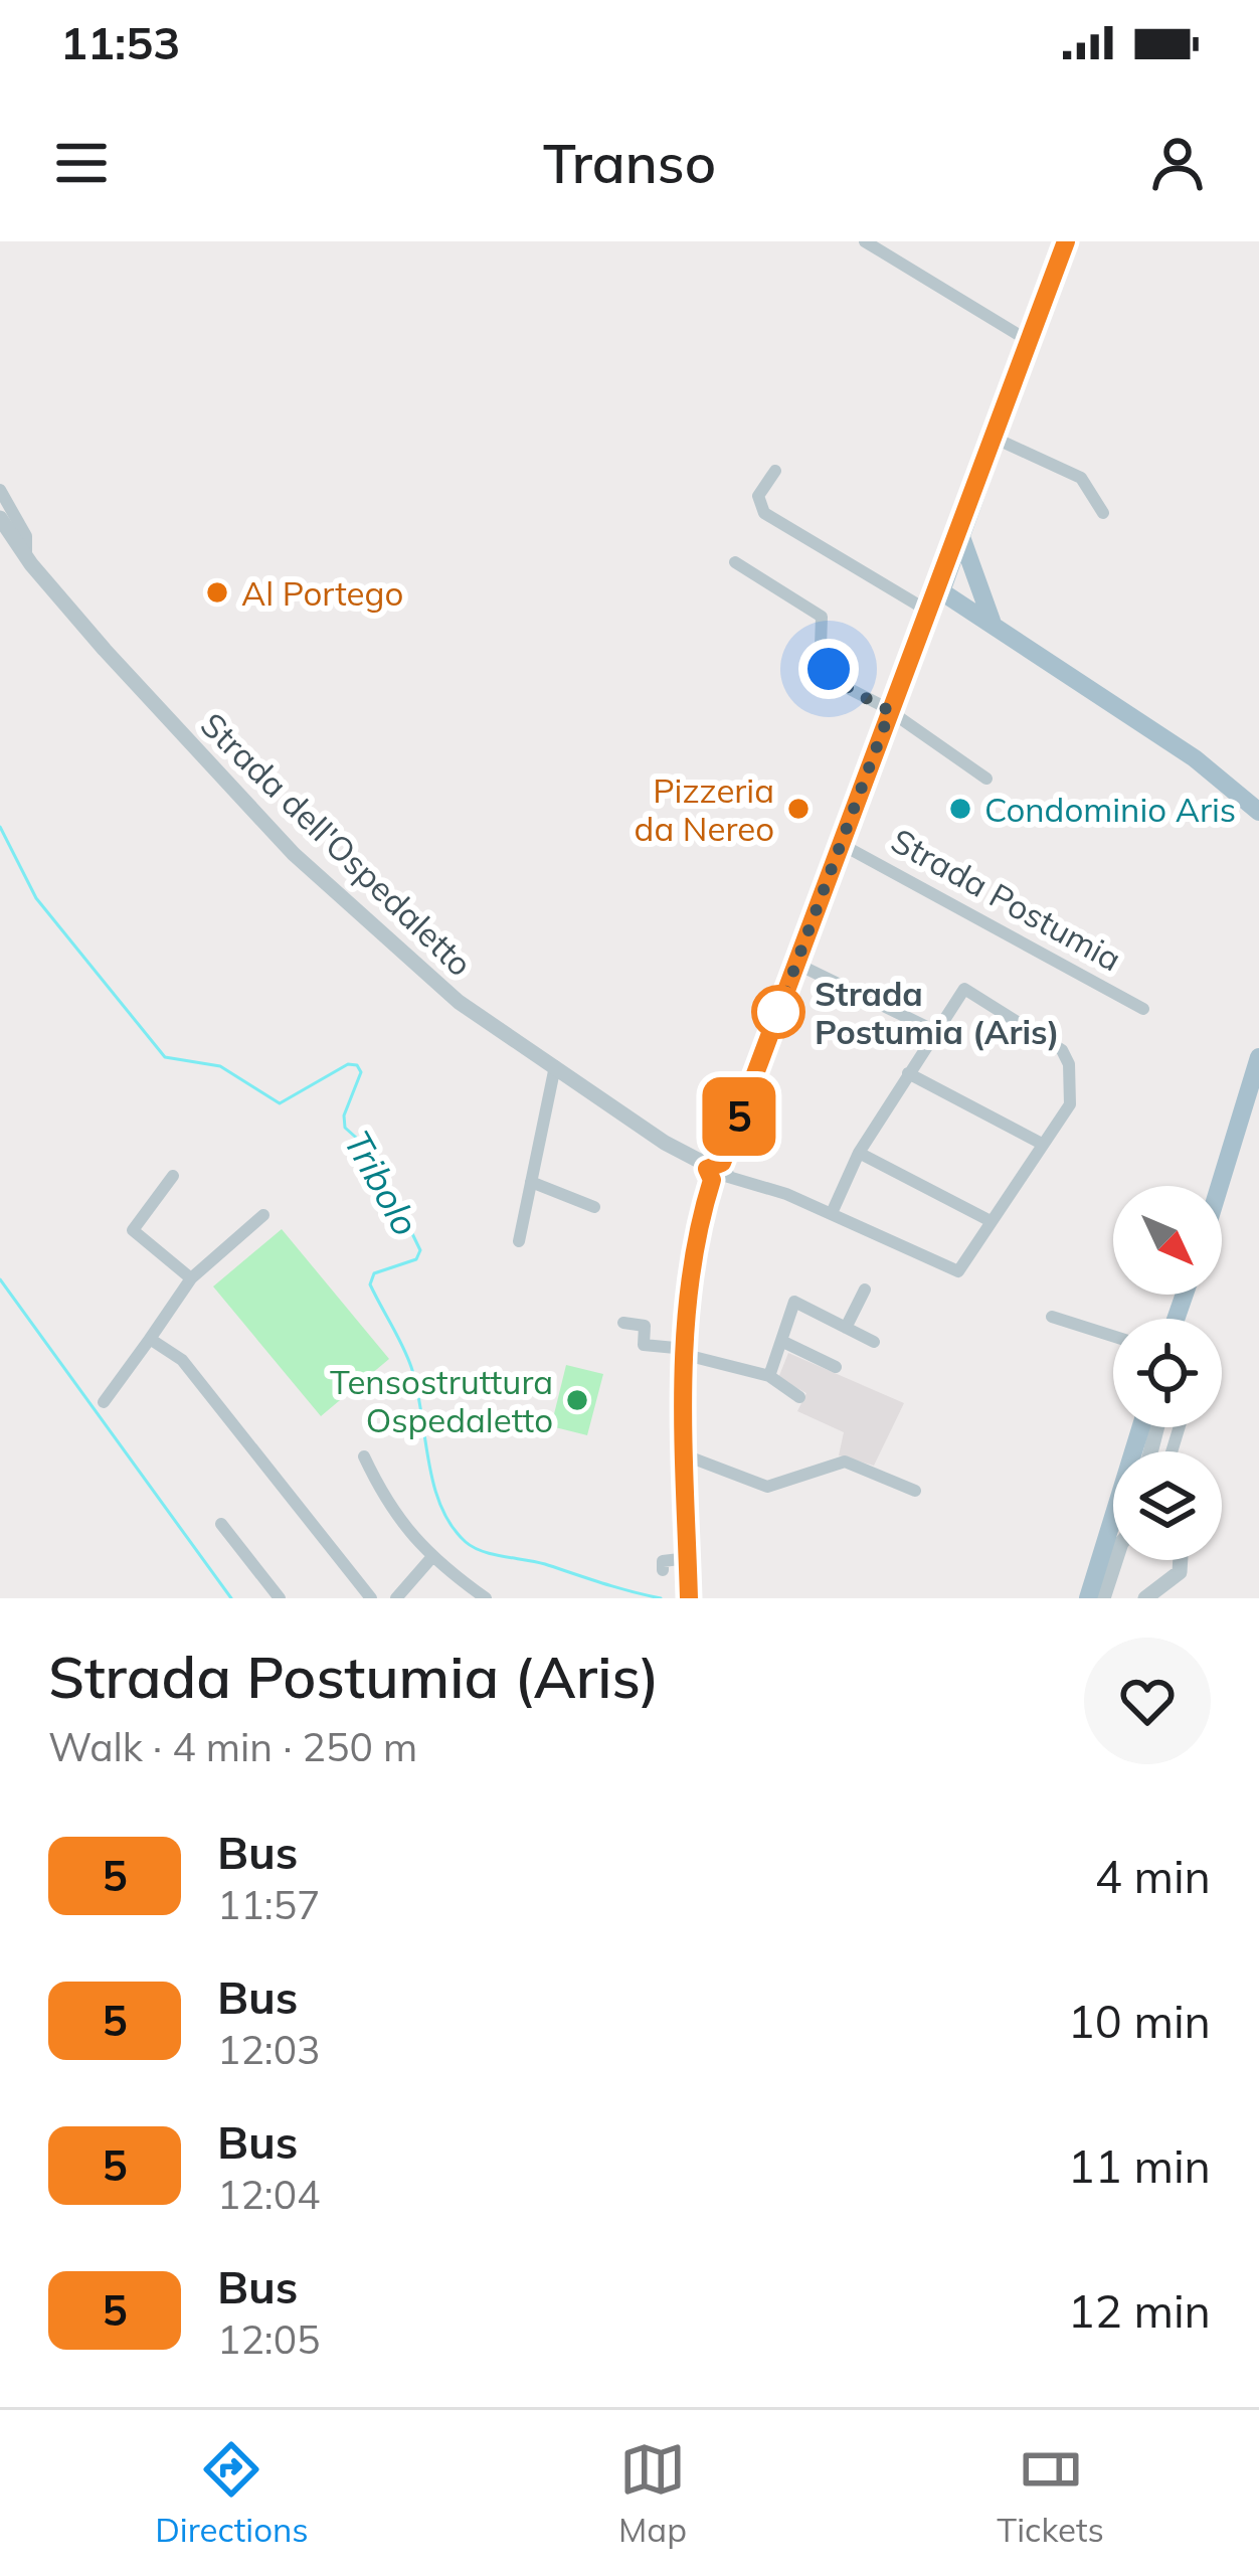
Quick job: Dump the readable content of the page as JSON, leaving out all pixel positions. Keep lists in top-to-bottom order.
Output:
{
  "streets": {
    "main road": ["Strada Postumia"],
    "street": ["Strada dell'Ospedaletto"]
  },
  "crossings": [
    ["Strada dell'Ospedaletto", "Strada Postumia"]
  ],
  "water": ["Tribolo"],
  "places": [
    "Al Portego",
    "Pizzeria da Nereo",
    "Condominio Aris",
    "Strada Postumia (Aris)",
    "Tensostruttura Ospedaletto"
  ],
  "lines": ["bus line 5"],
  "north": "bottom right",
  "page": {
    "status": "11:53",
    "header": "Transo",
    "on_map": "5",
    "heading": ["Strada Postumia (Aris)", "Walk · 4 min · 250 m"],
    "list": [
      {
        "mark": "5",
        "name": "Bus",
        "note": "11:57",
        "value": "4 min"
      },
      {
        "mark": "5",
        "name": "Bus",
        "note": "12:03",
        "value": "10 min"
      },
      {
        "mark": "5",
        "name": "Bus",
        "note": "12:04",
        "value": "11 min"
      },
      {
        "mark": "5",
        "name": "Bus",
        "note": "12:05",
        "value": "12 min"
      }
    ],
    "tabs": ["Directions", "Map", "Tickets"]
  }
}
